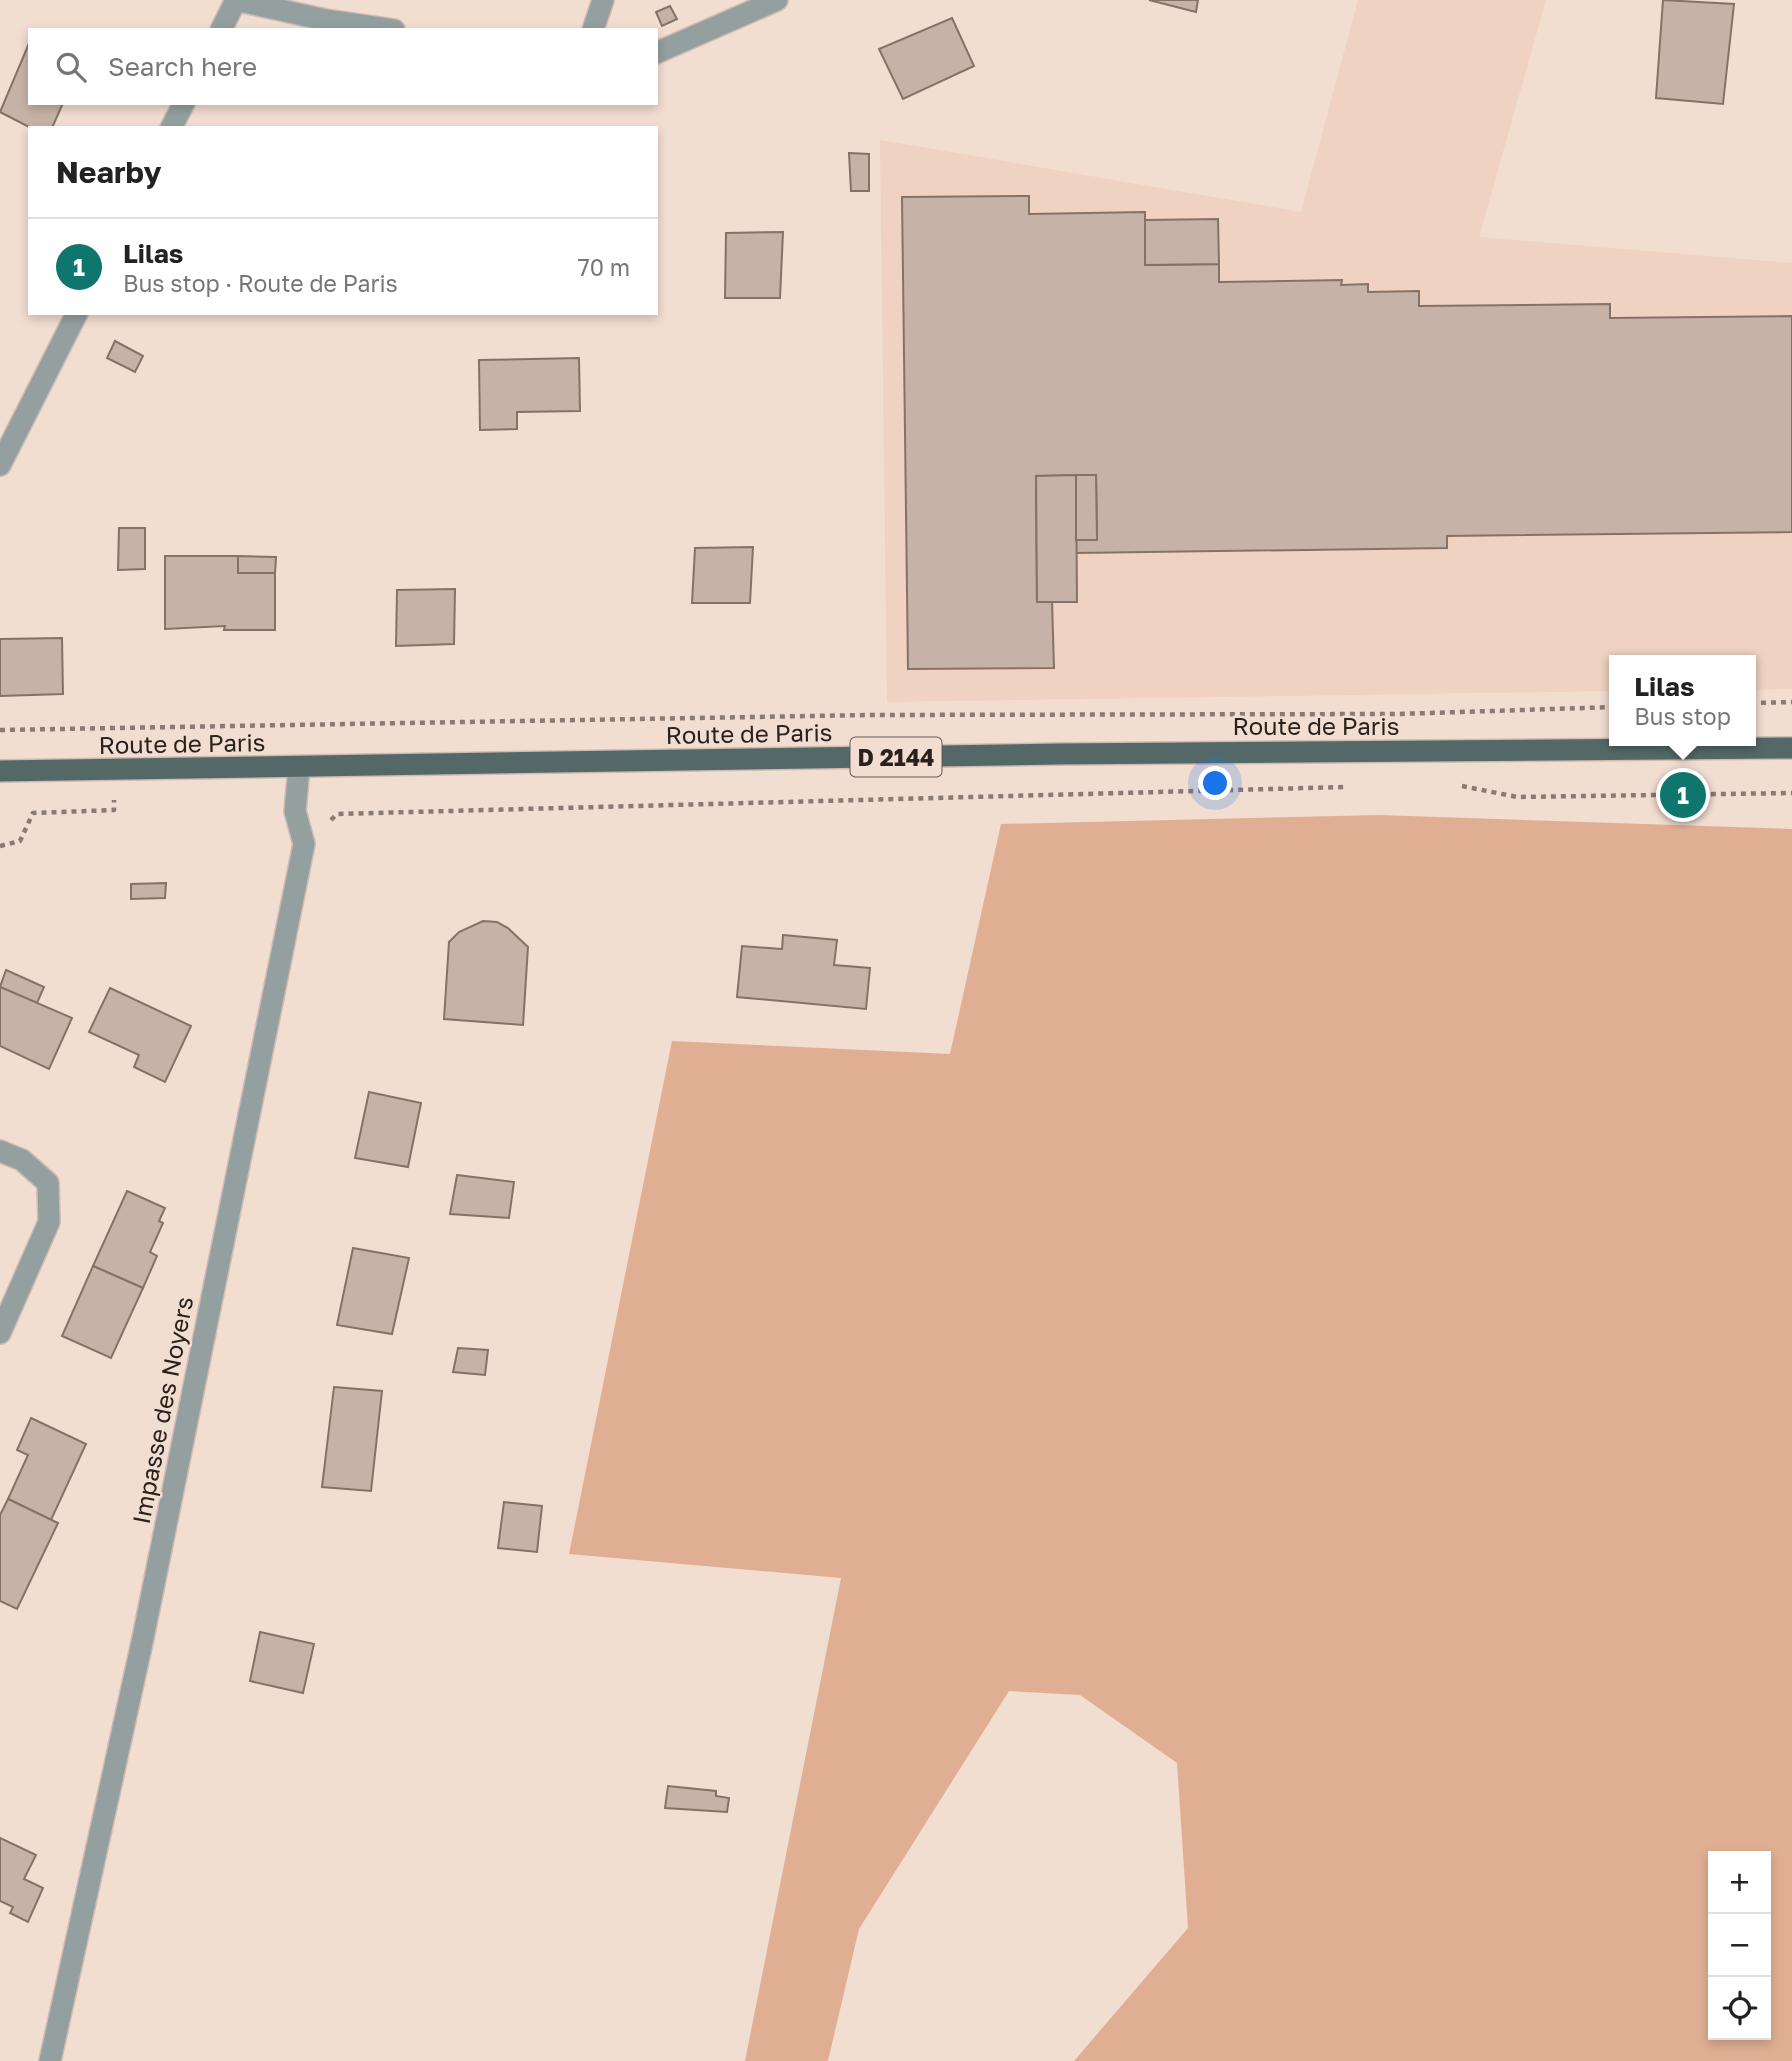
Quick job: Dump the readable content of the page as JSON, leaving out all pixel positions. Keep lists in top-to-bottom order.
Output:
{
  "streets": {
    "main road": ["Route de Paris", "D 2144"],
    "street": ["Impasse des Noyers"]
  },
  "crossings": [
    ["Route de Paris", "Impasse des Noyers"]
  ],
  "page": {
    "search": "Search here",
    "heading": "Nearby",
    "list": [
      {
        "mark": "1",
        "name": "Lilas",
        "note": "Bus stop · Route de Paris",
        "value": "70 m"
      }
    ],
    "popup": ["Lilas", "Bus stop"],
    "pins": "1",
    "map_buttons": ["+", "−"]
  }
}
